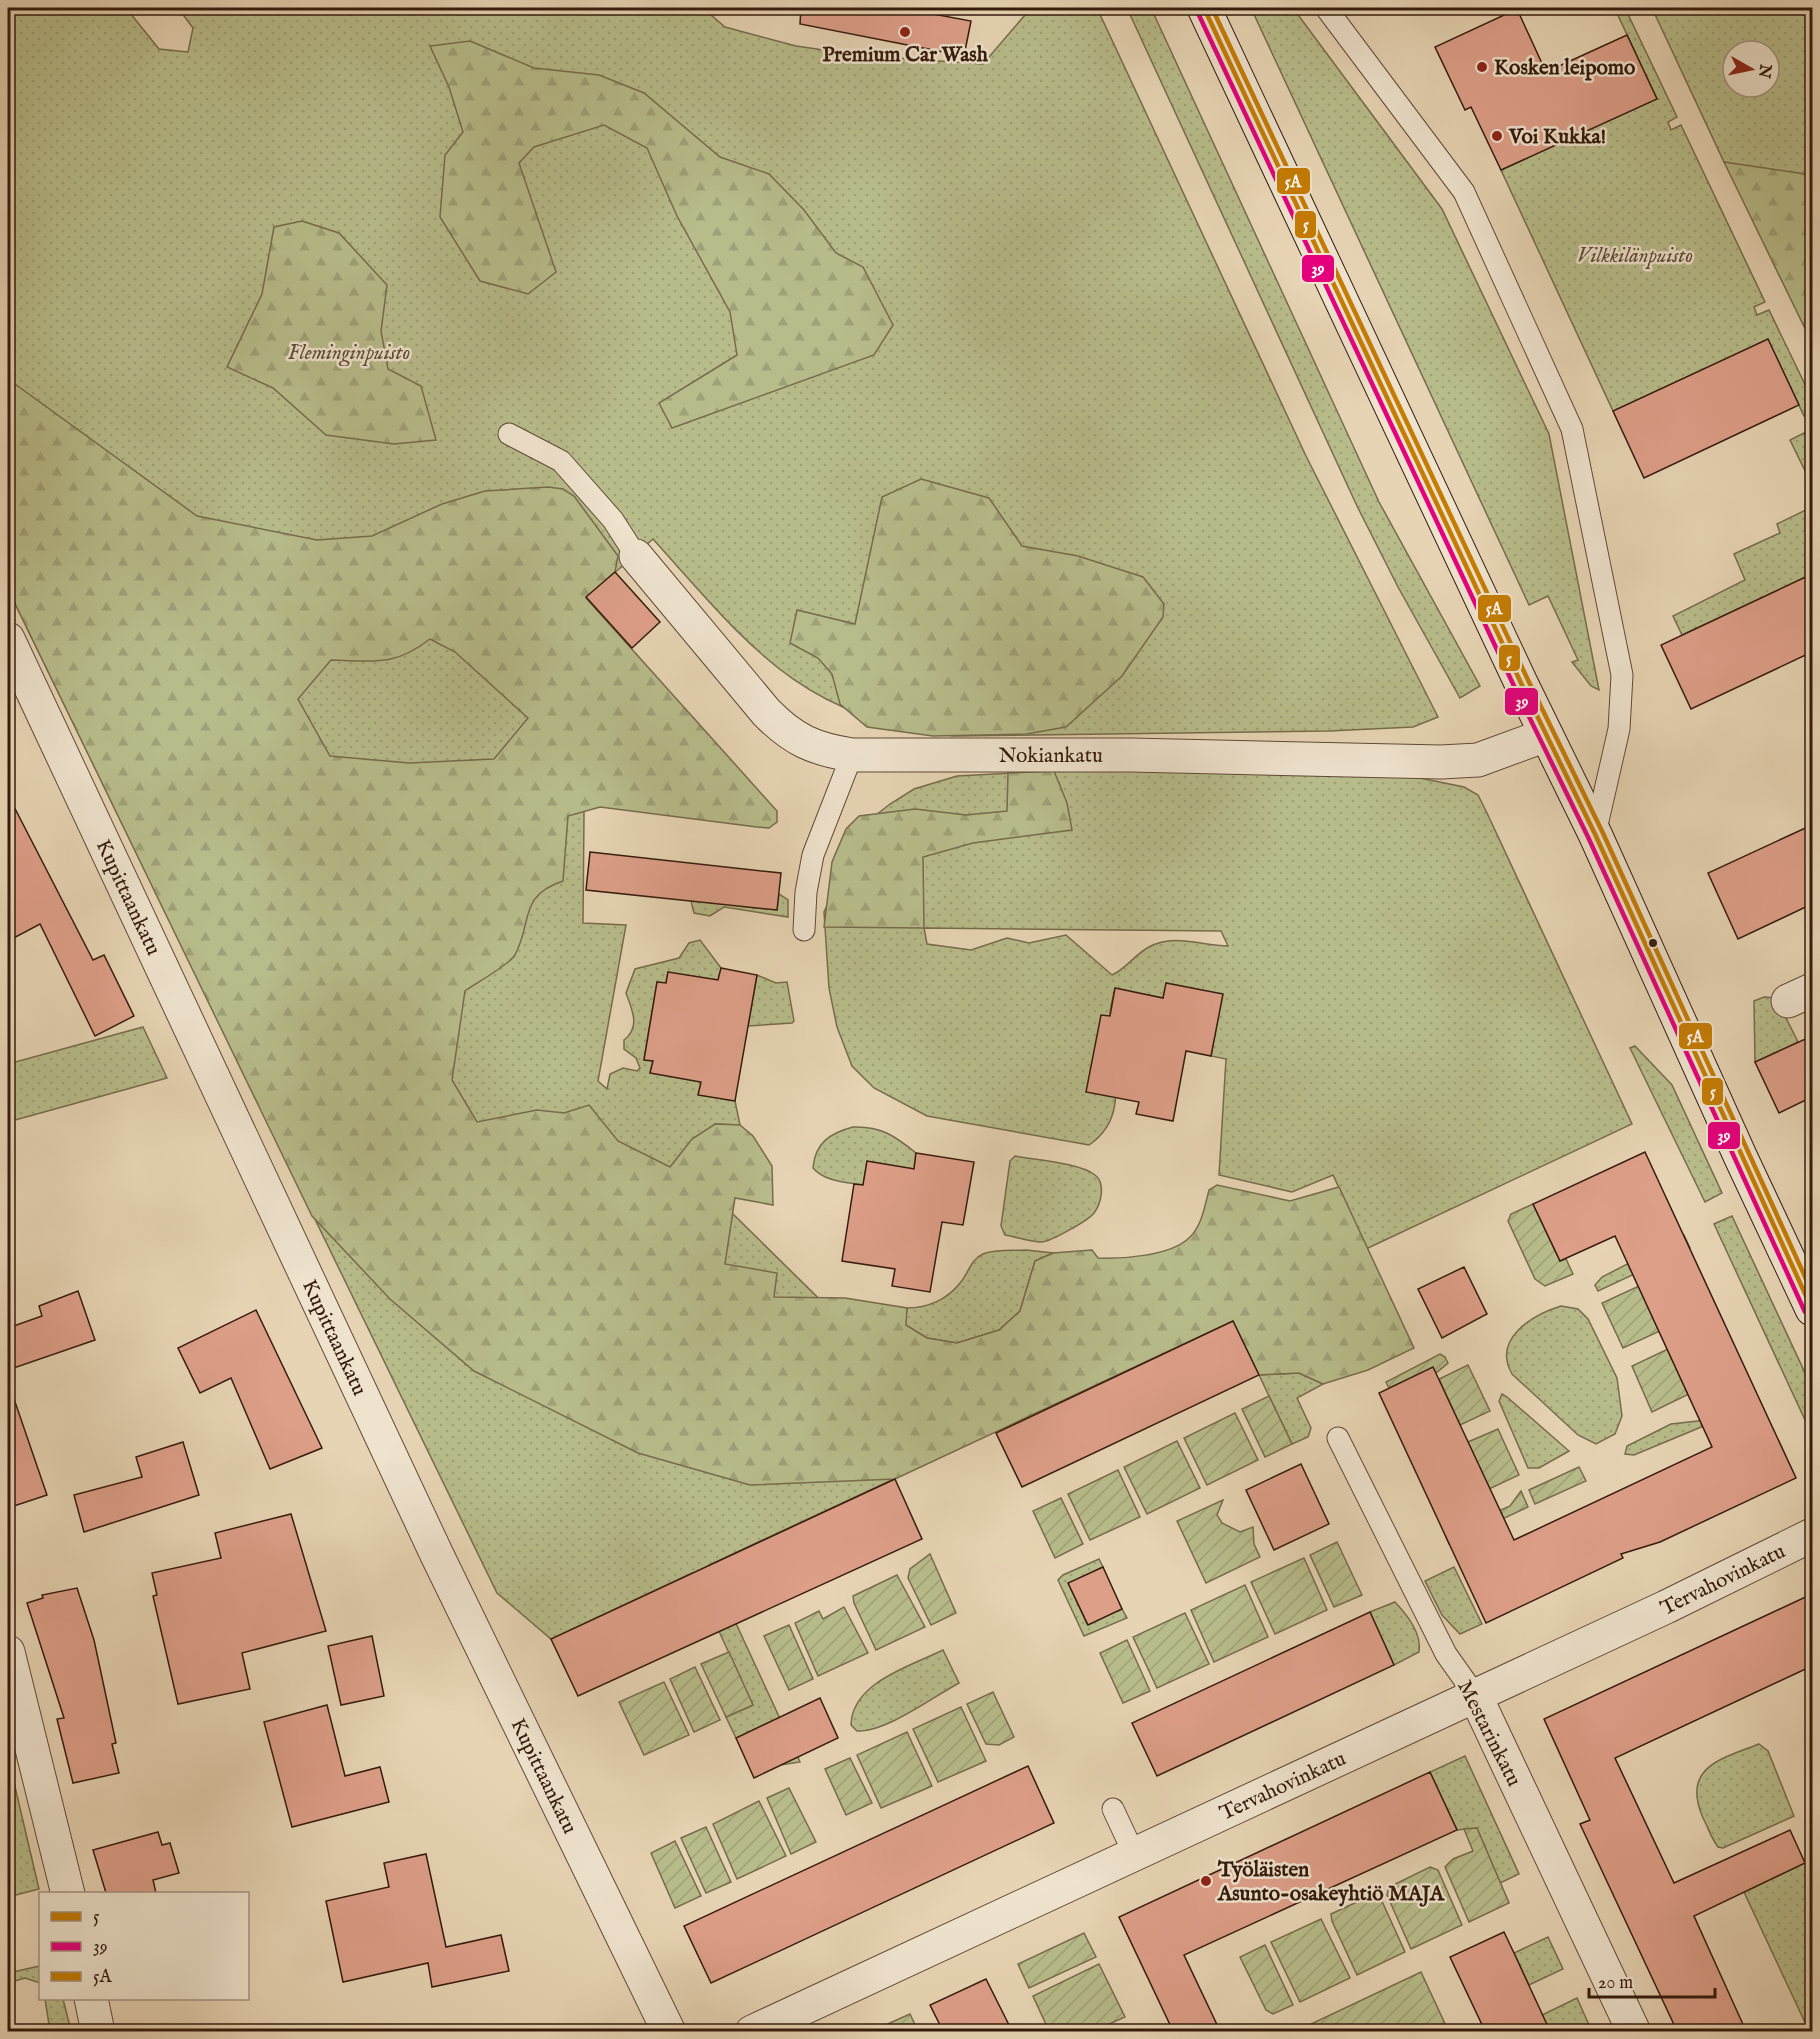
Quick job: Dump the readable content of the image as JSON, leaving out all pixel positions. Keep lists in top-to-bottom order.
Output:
{
  "streets": {
    "street": [
      "Nokiankatu",
      "Kupittaankatu",
      "Tervahovinkatu",
      "Mestarinkatu"
    ]
  },
  "crossings": [
    ["Tervahovinkatu", "Mestarinkatu"]
  ],
  "parks": ["Vilkkilänpuisto", "Fleminginpuisto"],
  "places": [
    "Premium Car Wash",
    "Kosken leipomo",
    "Voi Kukka!",
    "Työläisten Asunto-osakeyhtiö MAJA"
  ],
  "lines": ["transit line 5", "transit line 5A", "transit line 39"],
  "legend": ["5", "39", "5A"],
  "scale_bar": "20 m",
  "north": "right"
}
